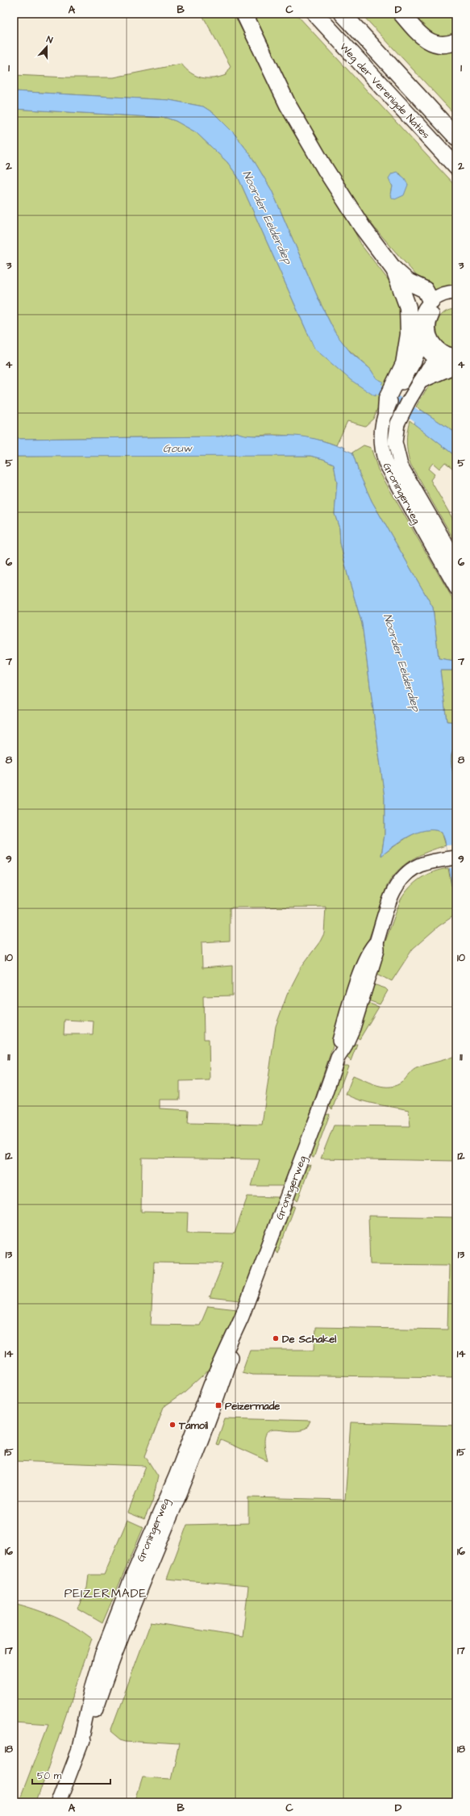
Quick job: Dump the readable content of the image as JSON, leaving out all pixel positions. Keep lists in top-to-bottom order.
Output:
{
  "streets": {
    "highway": ["Weg der Verenigde Naties"],
    "main road": ["Groningerweg"]
  },
  "districts": ["PEIZERMADE"],
  "water": ["Noorder Eelderdiep", "Gouw"],
  "places": {
    "other": ["De Schakel", "Tamoil"],
    "transit": ["Peizermade"]
  },
  "scale_bar": "50 m",
  "north": "top",
  "grid": {
    "columns": [
      "A",
      "B",
      "C",
      "D"
    ],
    "rows": [
      "1",
      "2",
      "3",
      "4",
      "5",
      "6",
      "7",
      "8",
      "9",
      "10",
      "11",
      "12",
      "13",
      "14",
      "15",
      "16",
      "17",
      "18"
    ]
  }
}
